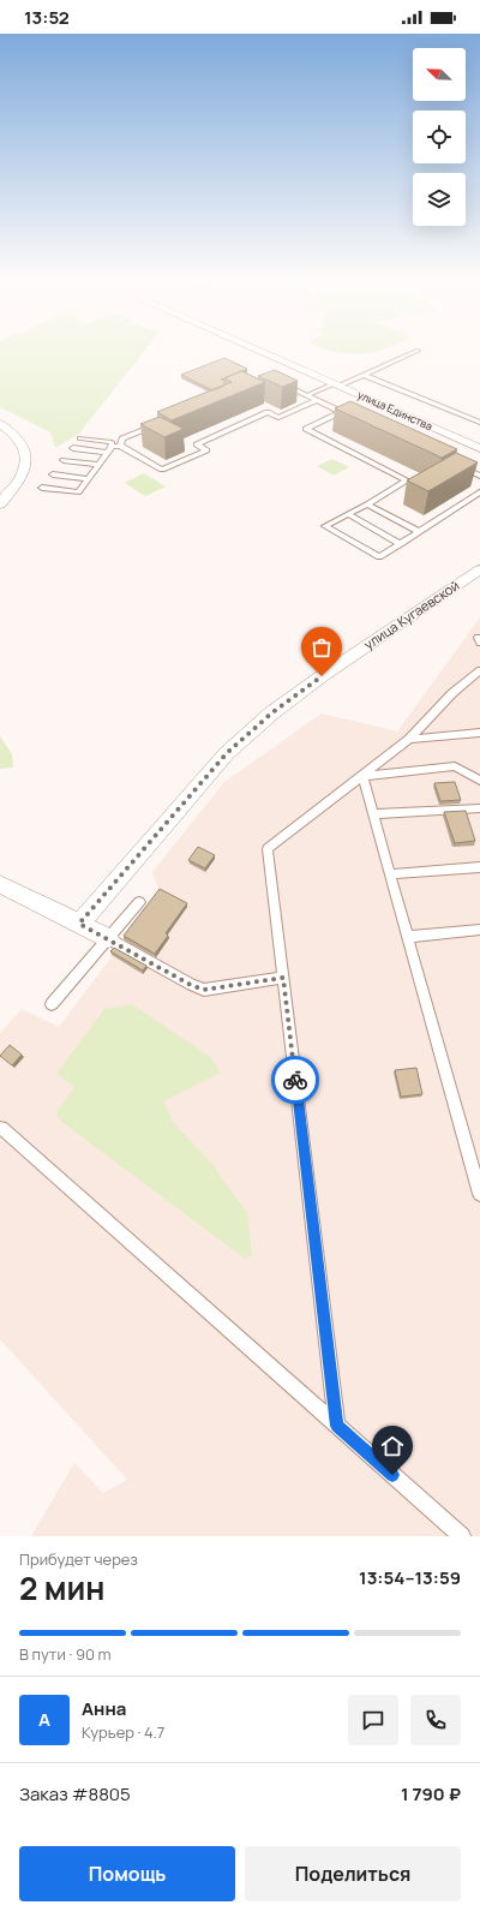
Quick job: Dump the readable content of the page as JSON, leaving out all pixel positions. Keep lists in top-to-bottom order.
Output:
{
  "streets": {
    "street": ["улица Единства", "улица Кугаевской"]
  },
  "north": "top left",
  "page": {
    "status": "13:52",
    "heading": ["2 мин", "Прибудет через", "13:54–13:59"],
    "panel": [
      "Анна",
      "Курьер · 4.7",
      "Заказ #8805",
      "1 790 ₽"
    ],
    "bar": "В пути · 90 m",
    "round": "А",
    "buttons": ["Помощь", "Поделиться"]
  }
}
